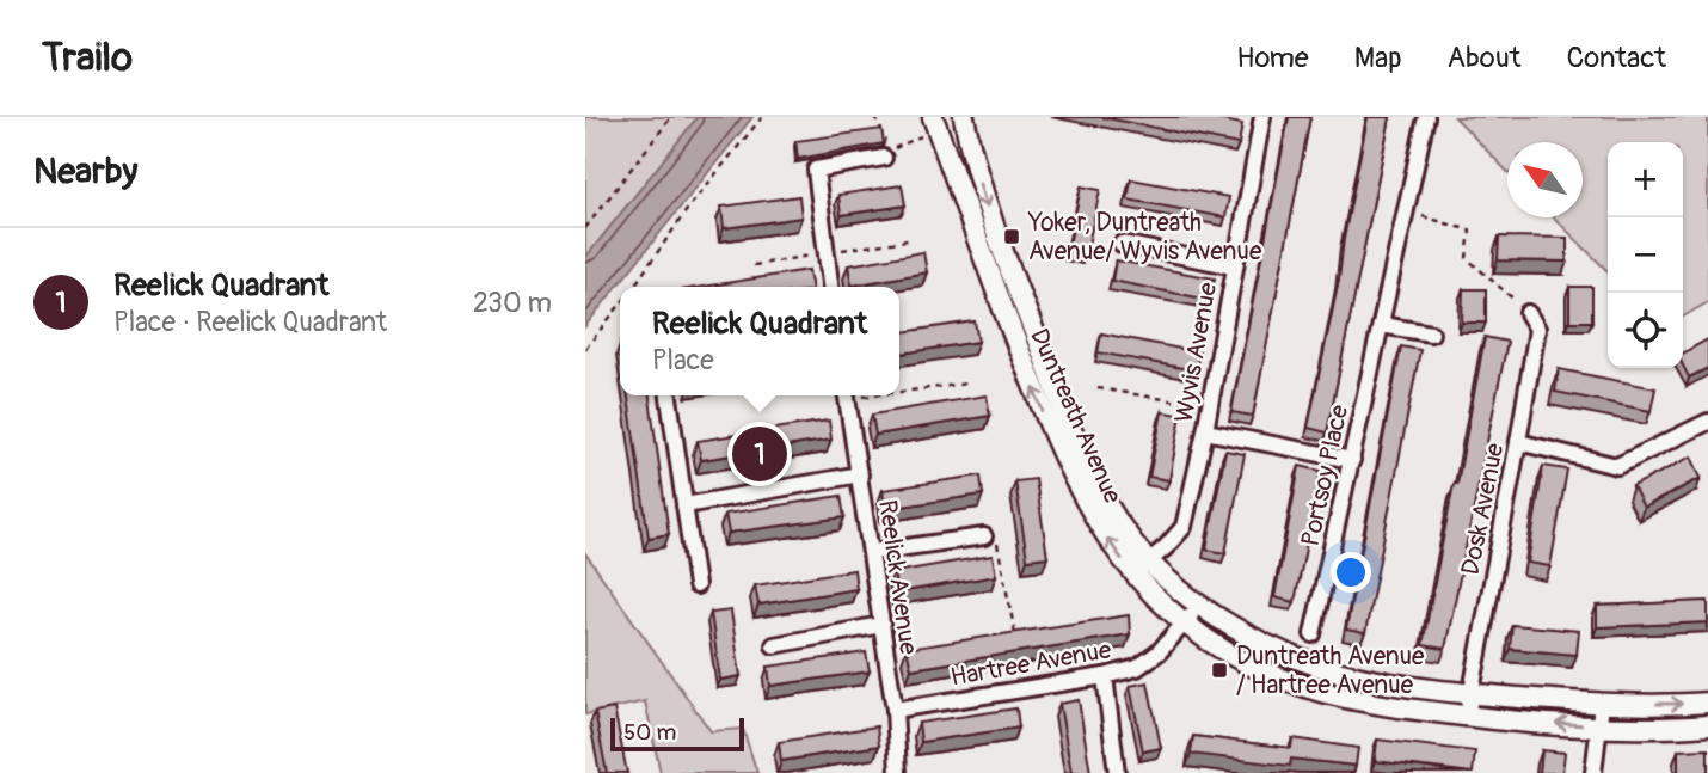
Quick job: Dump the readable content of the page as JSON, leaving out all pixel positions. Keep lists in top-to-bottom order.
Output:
{
  "streets": {
    "street": [
      "Wyvis Avenue",
      "Duntreath Avenue",
      "Portsoy Place",
      "Dosk Avenue",
      "Reelick Avenue",
      "Hartree Avenue"
    ]
  },
  "crossings": [
    ["Wyvis Avenue", "Duntreath Avenue"],
    ["Duntreath Avenue", "Dosk Avenue"],
    ["Duntreath Avenue", "Hartree Avenue"],
    ["Reelick Avenue", "Hartree Avenue"]
  ],
  "places": {
    "transit": ["Yoker, Duntreath Avenue/ Wyvis Avenue", "Duntreath Avenue / Hartree Avenue"]
  },
  "scale_bar": "50 m",
  "north": "top left",
  "page": {
    "header": "Trailo",
    "nav": [
      "Home",
      "Map",
      "About",
      "Contact"
    ],
    "heading": "Nearby",
    "map_buttons": ["+", "−"],
    "list": [
      {
        "mark": "1",
        "name": "Reelick Quadrant",
        "note": "Place · Reelick Quadrant",
        "value": "230 m"
      }
    ],
    "popup": ["Reelick Quadrant", "Place"],
    "pins": "1",
    "scale": "50 m"
  }
}
